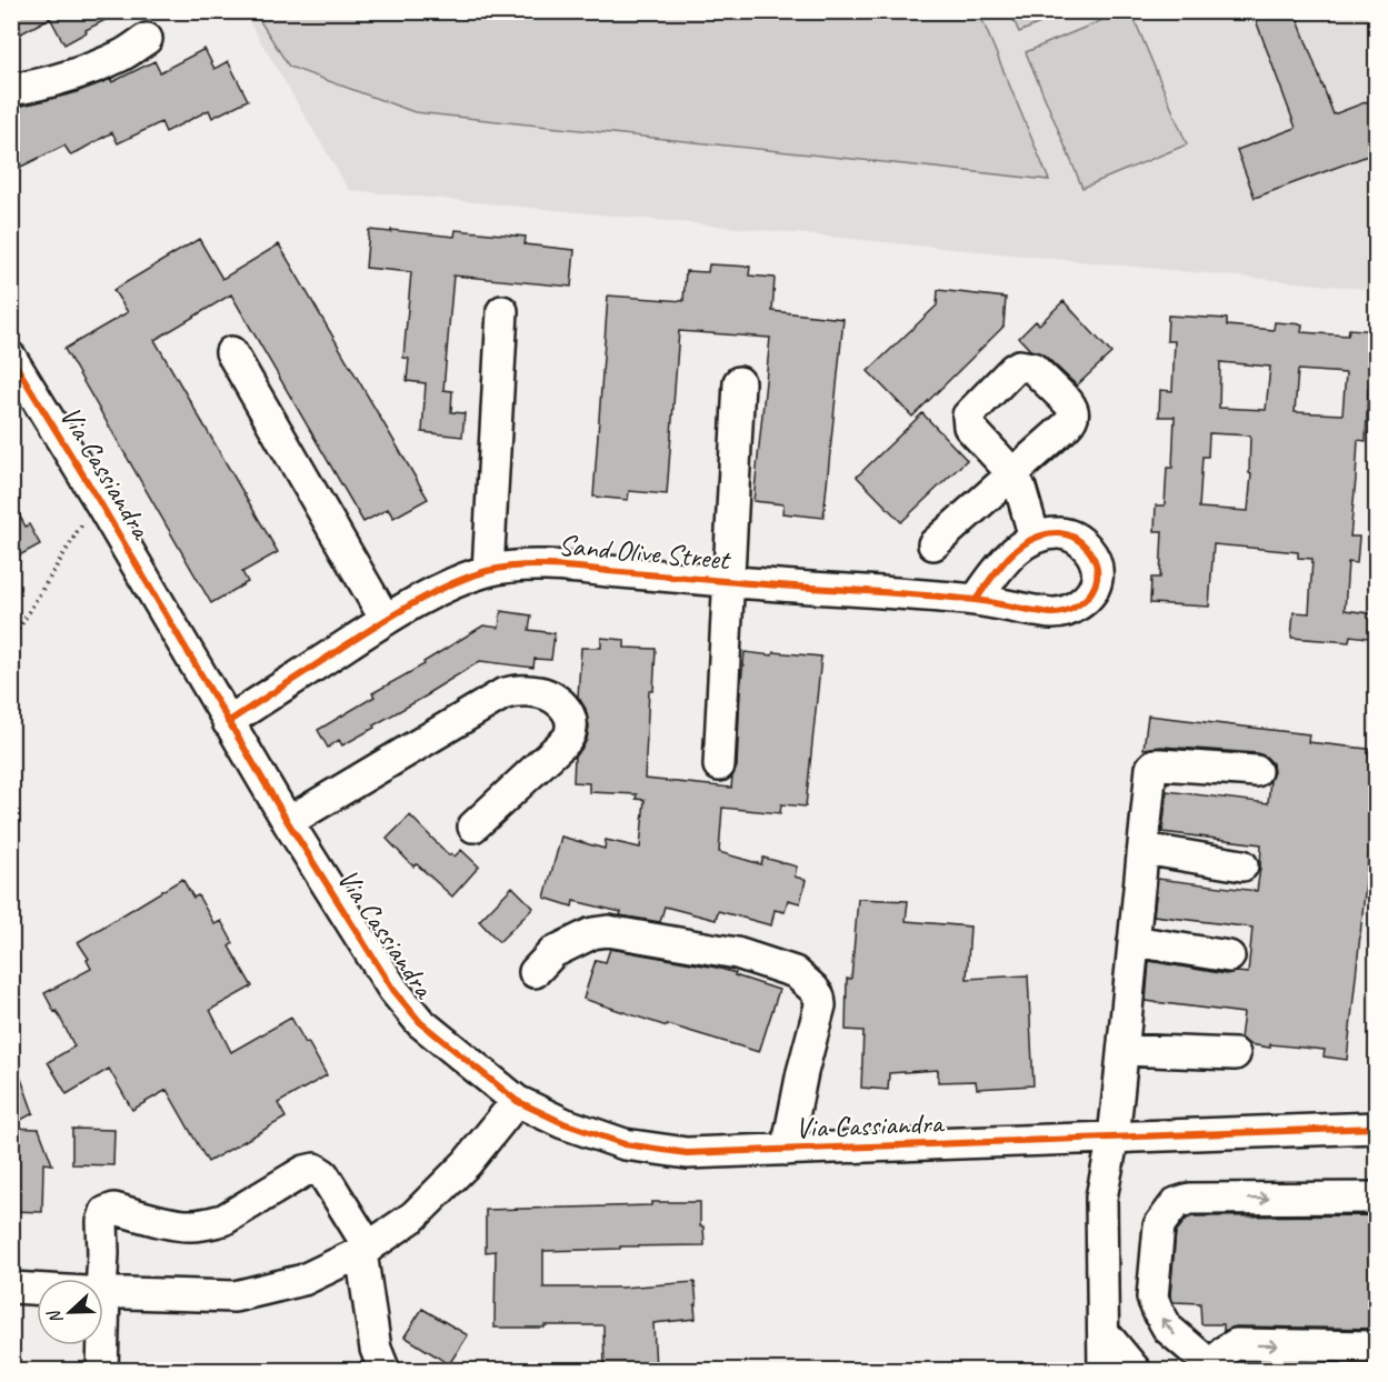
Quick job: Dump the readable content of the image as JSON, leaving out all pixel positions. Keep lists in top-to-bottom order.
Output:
{
  "streets": {
    "street": ["Via Cassiandra", "Sand Olive Street"]
  },
  "crossings": [
    ["Via Cassiandra", "Sand Olive Street"]
  ],
  "north": "left"
}
